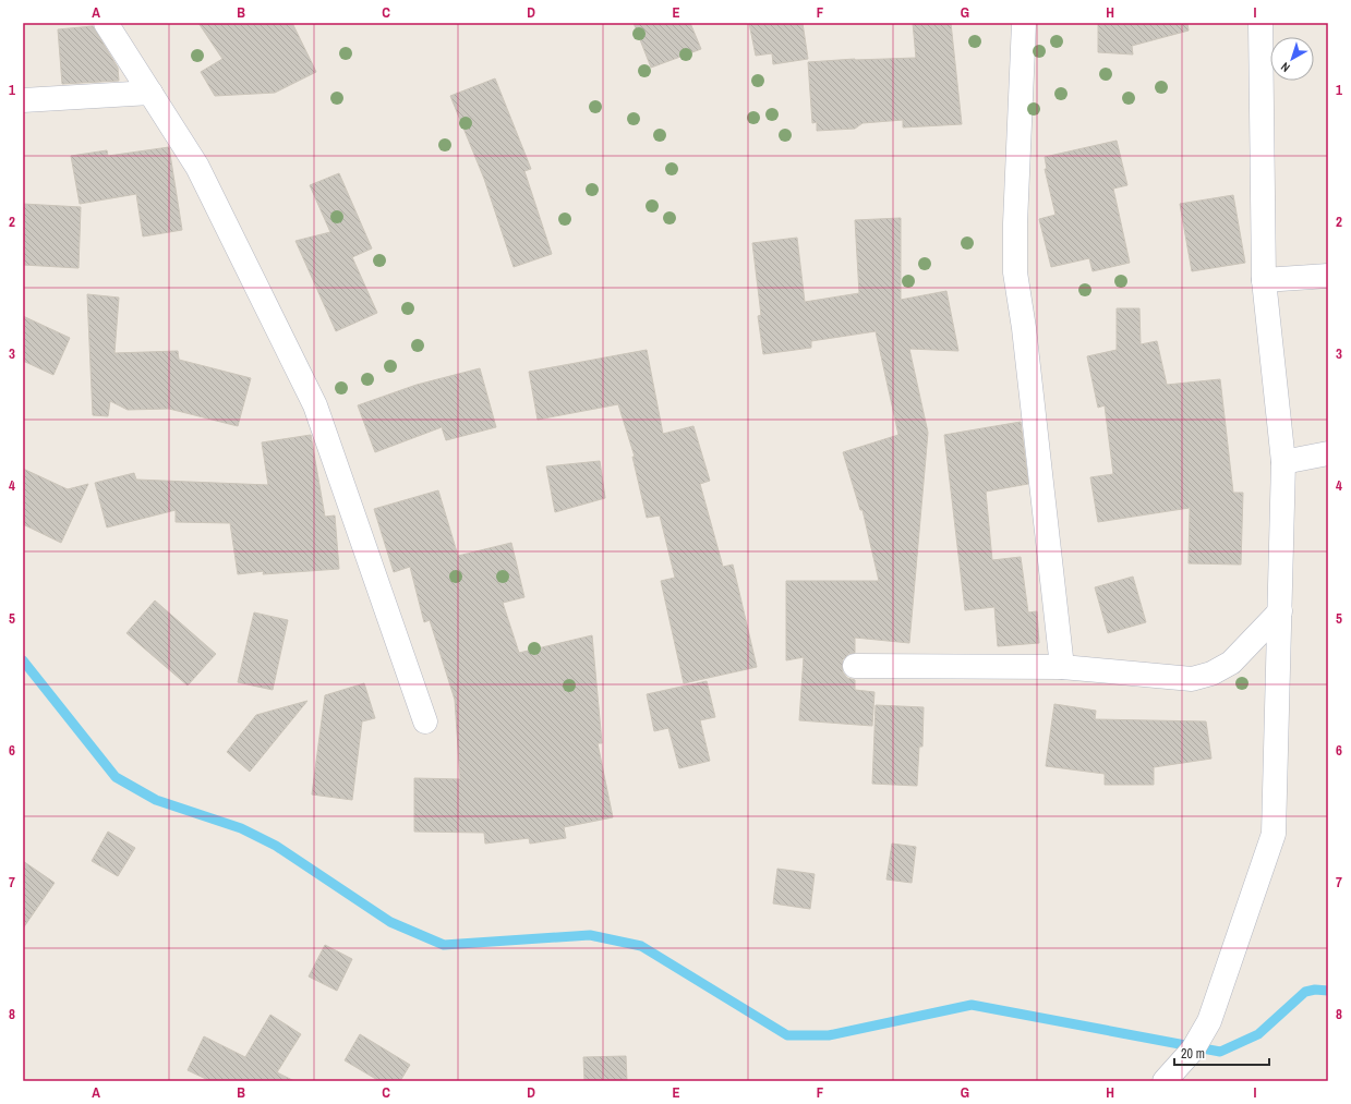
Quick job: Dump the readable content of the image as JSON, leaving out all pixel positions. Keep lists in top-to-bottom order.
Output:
{
  "scale_bar": "20 m",
  "north": "bottom left",
  "grid": {
    "columns": [
      "A",
      "B",
      "C",
      "D",
      "E",
      "F",
      "G",
      "H",
      "I"
    ],
    "rows": [
      "1",
      "2",
      "3",
      "4",
      "5",
      "6",
      "7",
      "8"
    ]
  }
}
